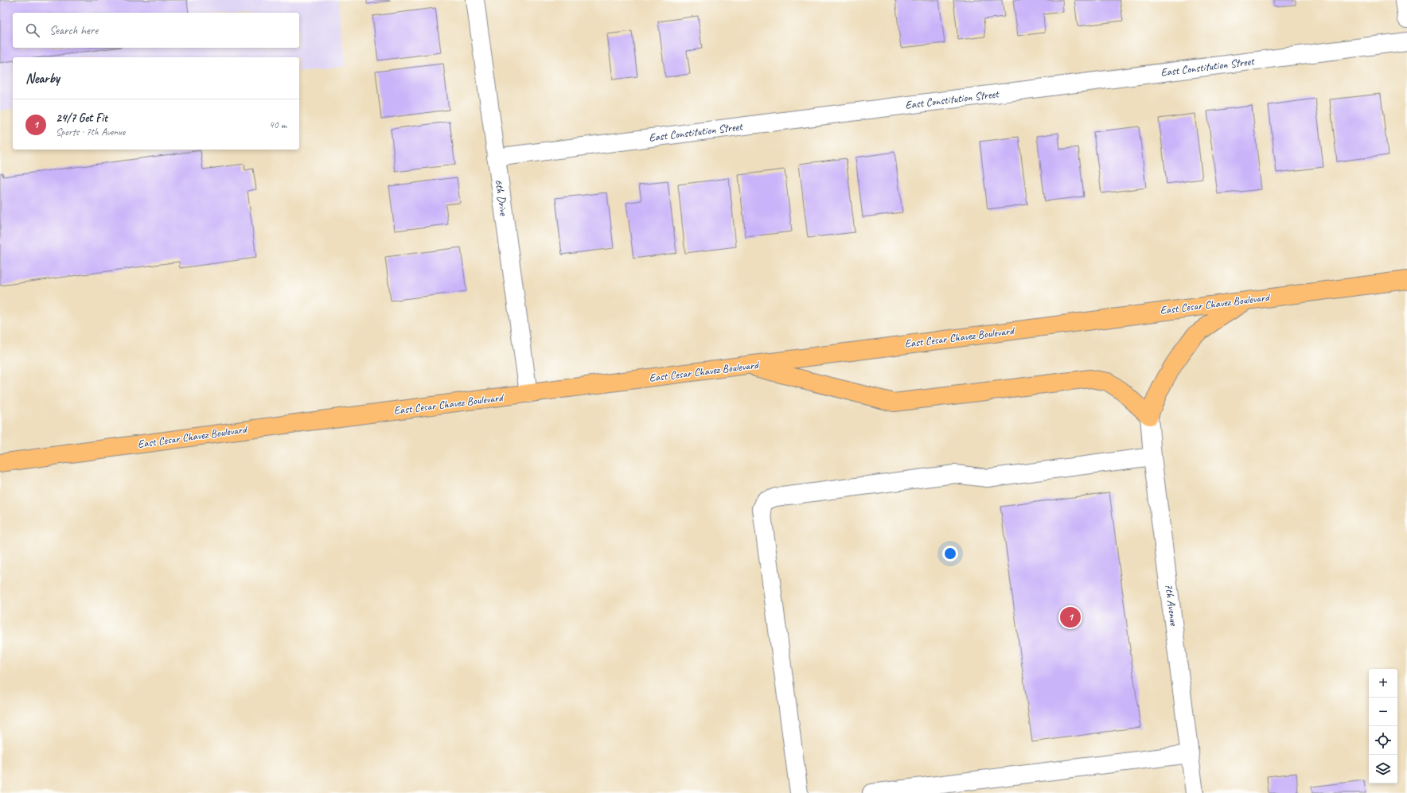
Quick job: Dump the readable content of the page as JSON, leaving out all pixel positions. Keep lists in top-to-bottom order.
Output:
{
  "streets": {
    "highway": ["East Cesar Chavez Boulevard"],
    "street": ["East Constitution Street", "6th Drive", "7th Avenue"]
  },
  "crossings": [
    ["East Constitution Street", "6th Drive"],
    ["6th Drive", "East Cesar Chavez Boulevard"]
  ],
  "page": {
    "search": "Search here",
    "heading": "Nearby",
    "list": [
      {
        "mark": "1",
        "name": "24/7 Get Fit",
        "note": "Sports · 7th Avenue",
        "value": "40 m"
      }
    ],
    "pins": "1",
    "map_buttons": ["+", "−"]
  }
}
